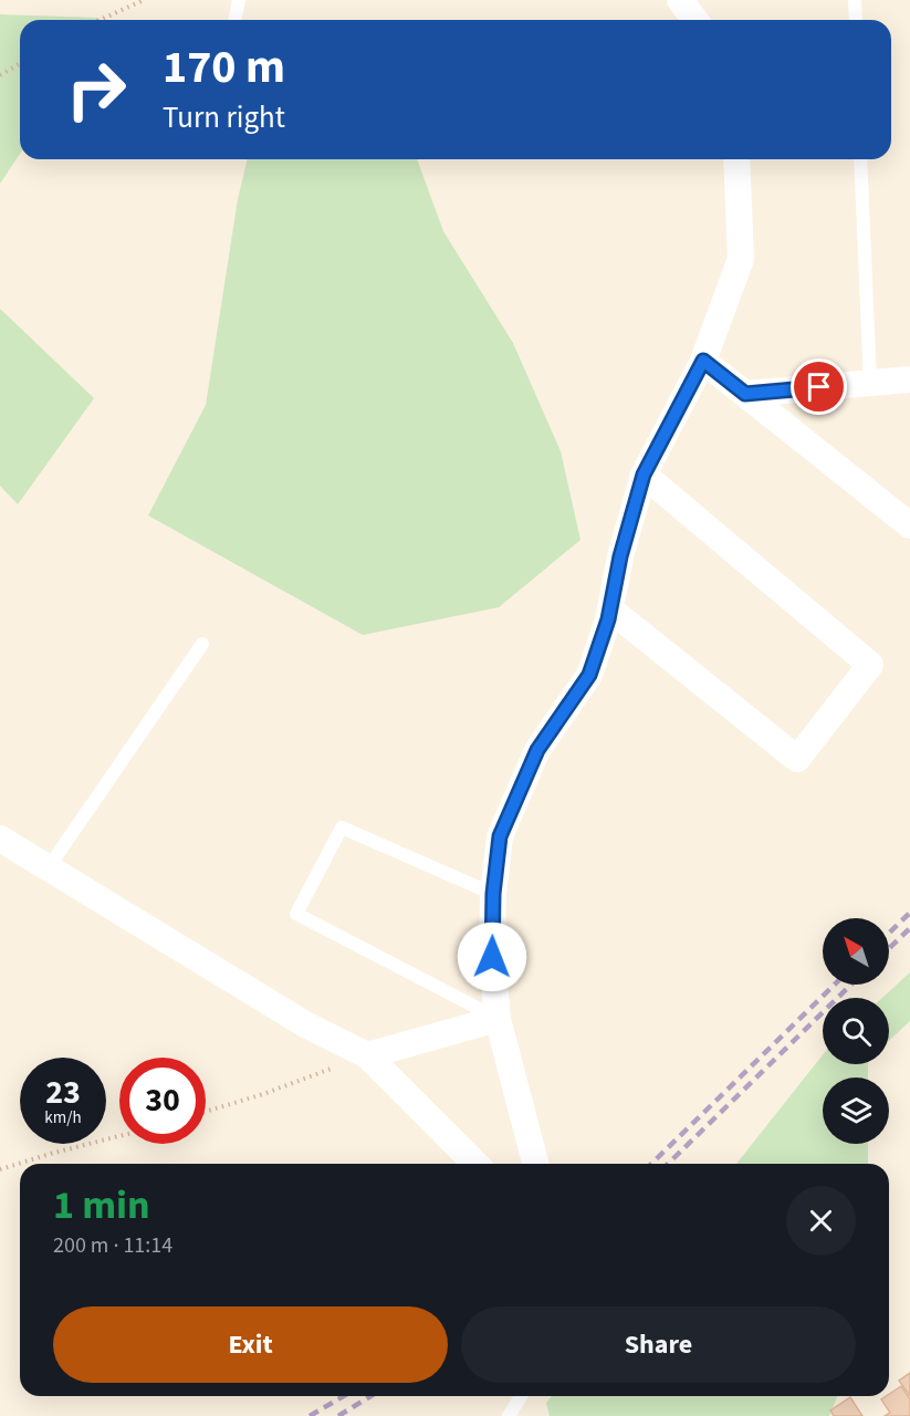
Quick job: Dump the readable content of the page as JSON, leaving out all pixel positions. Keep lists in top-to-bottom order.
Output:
{
  "north": "top left",
  "page": {
    "turn": ["170 m", "Turn right"],
    "speed": "23 km/h",
    "limit": "30",
    "heading": ["1 min", "200 m · 11:14"],
    "buttons": ["Exit", "Share"]
  }
}
